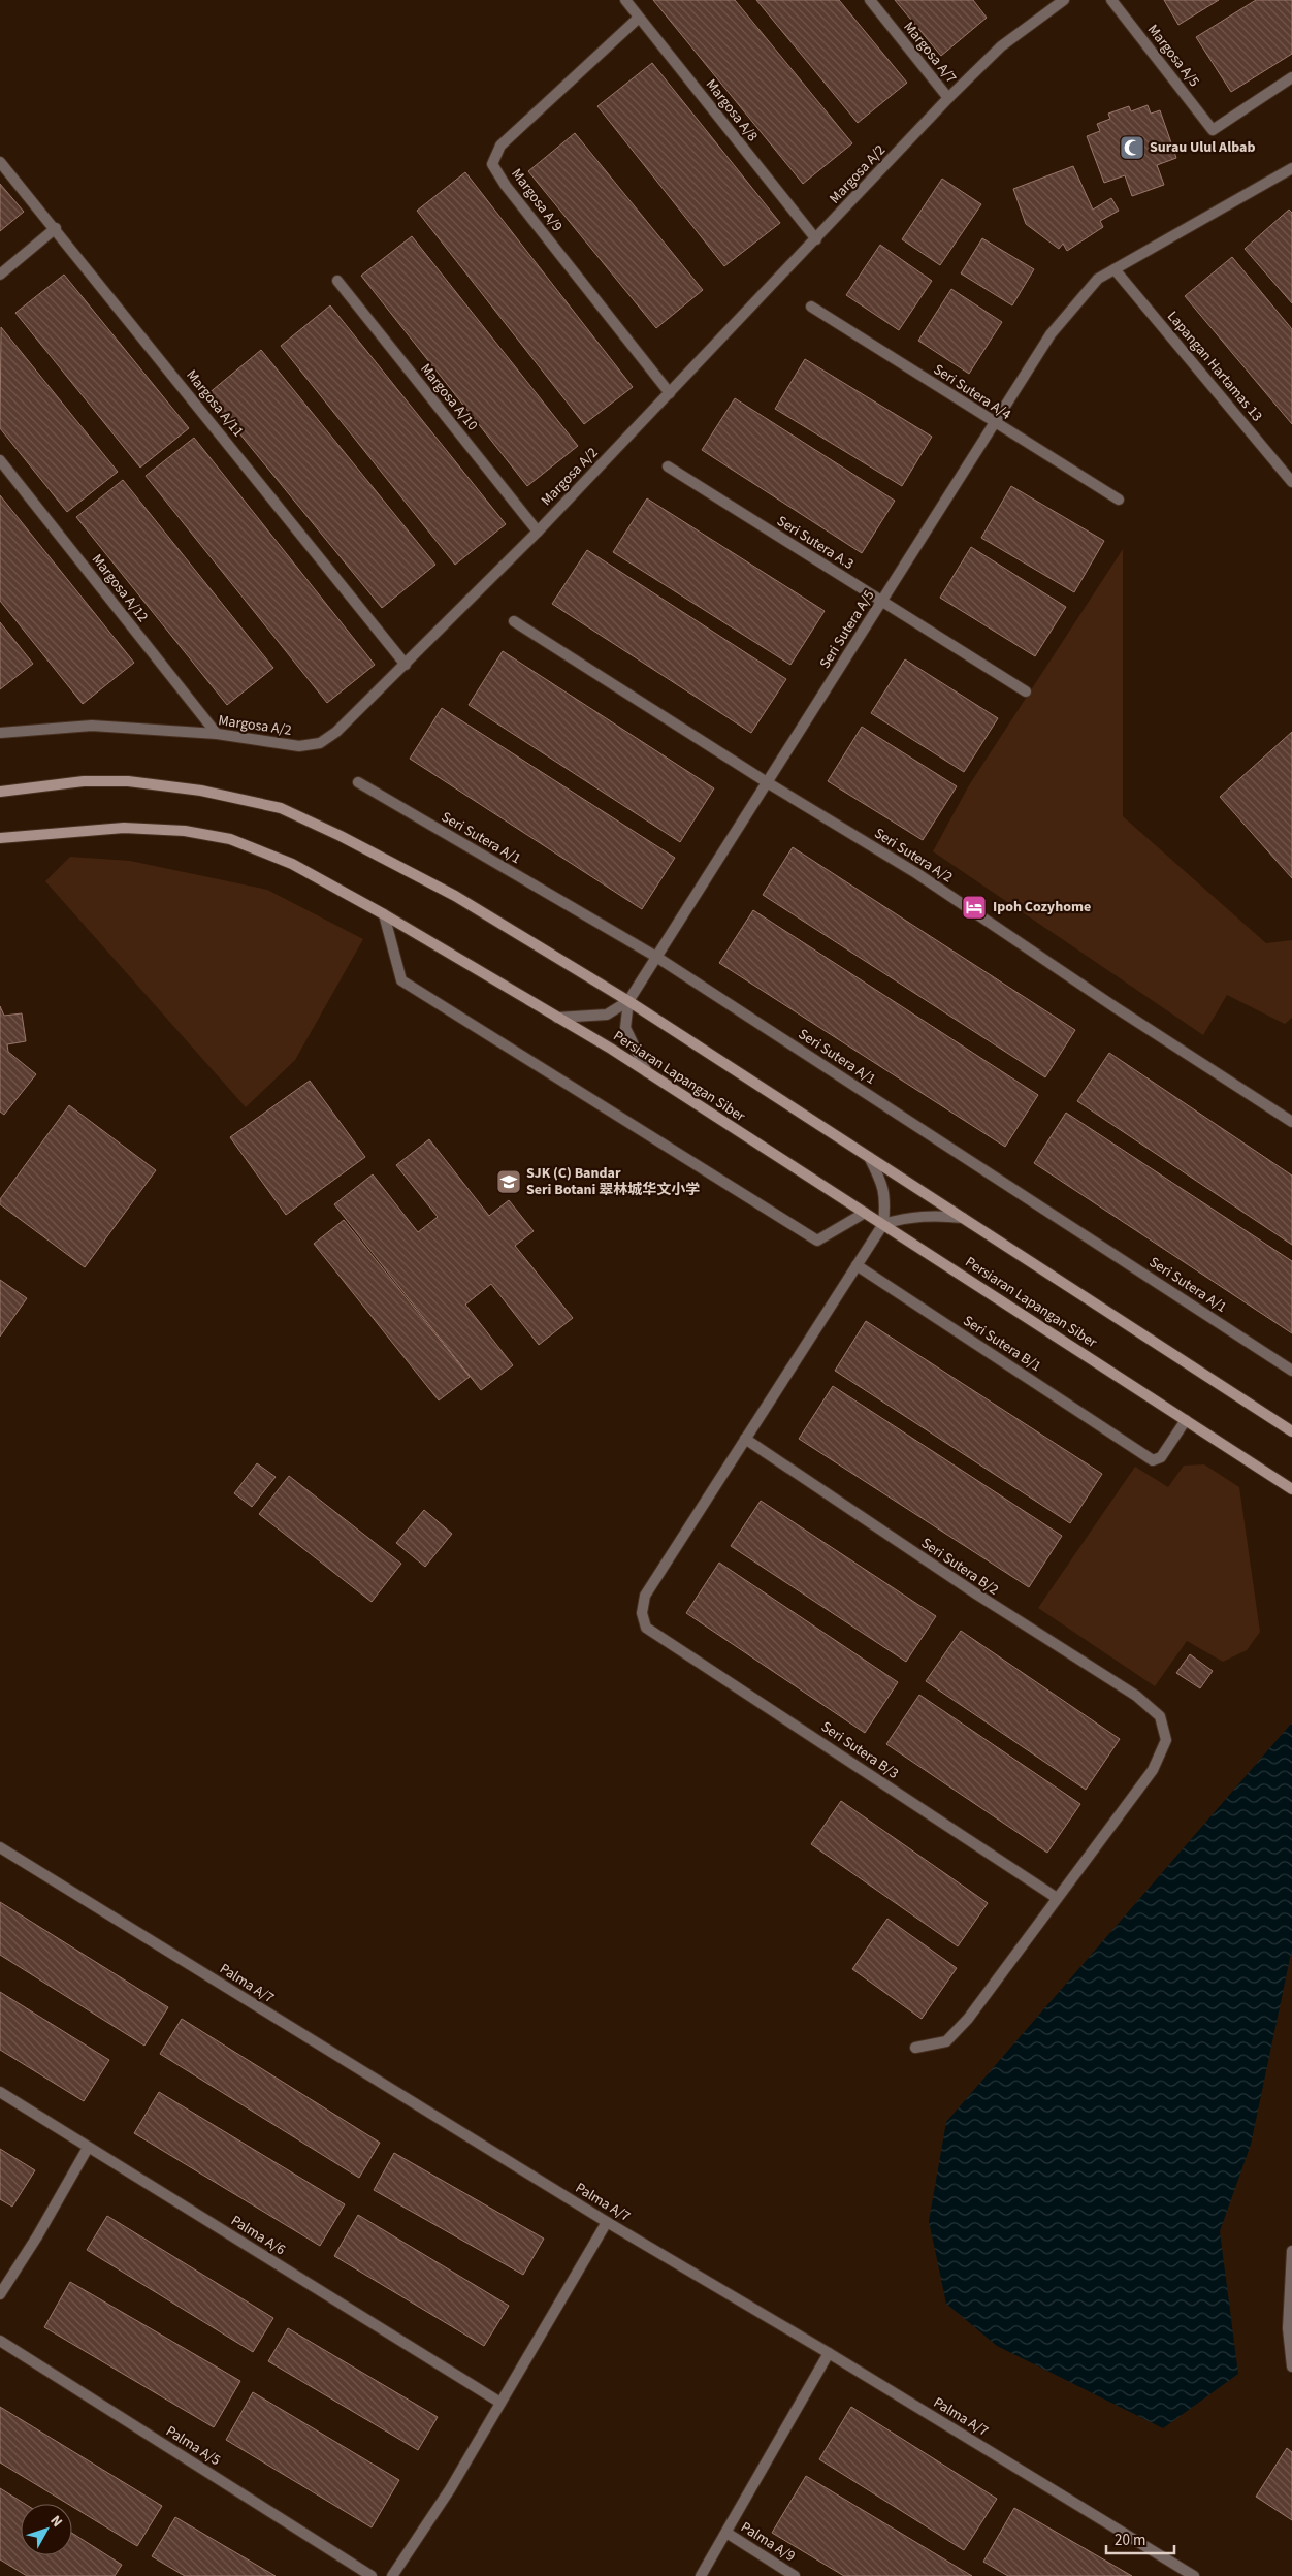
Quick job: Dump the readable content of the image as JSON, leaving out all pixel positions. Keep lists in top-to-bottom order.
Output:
{
  "streets": {
    "main road": ["Persiaran Lapangan Siber"],
    "street": [
      "Margosa A/7",
      "Margosa A/5",
      "Margosa A/8",
      "Margosa A/2",
      "Margosa A/9",
      "Lapangan Hartamas 13",
      "Seri Sutera A/4",
      "Margosa A/10",
      "Margosa A/11",
      "Seri Sutera A.3",
      "Margosa A/12",
      "Seri Sutera A/5",
      "Seri Sutera A/1",
      "Seri Sutera A/2",
      "Seri Sutera B/1",
      "Seri Sutera B/2",
      "Seri Sutera B/3",
      "Palma A/7",
      "Palma A/6",
      "Palma A/5",
      "Palma A/9"
    ]
  },
  "crossings": [
    ["Margosa A/7", "Margosa A/2"],
    ["Margosa A/8", "Margosa A/2"],
    ["Margosa A/8", "Margosa A/9"],
    ["Margosa A/2", "Margosa A/9"],
    ["Margosa A/2", "Margosa A/10"],
    ["Margosa A/2", "Margosa A/11"],
    ["Margosa A/2", "Margosa A/12"],
    ["Lapangan Hartamas 13", "Seri Sutera A/5"],
    ["Seri Sutera A/4", "Seri Sutera A/5"],
    ["Seri Sutera A.3", "Seri Sutera A/5"],
    ["Seri Sutera A/5", "Seri Sutera A/1"],
    ["Seri Sutera A/5", "Seri Sutera A/2"],
    ["Persiaran Lapangan Siber", "Seri Sutera B/1"],
    ["Seri Sutera B/2", "Seri Sutera B/3"]
  ],
  "places": {
    "mosque": ["Surau Ulul Albab"],
    "hotel": ["Ipoh Cozyhome"],
    "school or university": ["SJK (C) Bandar Seri Botani 翠林城华文小学"]
  },
  "scale_bar": "20 m",
  "north": "top right"
}
